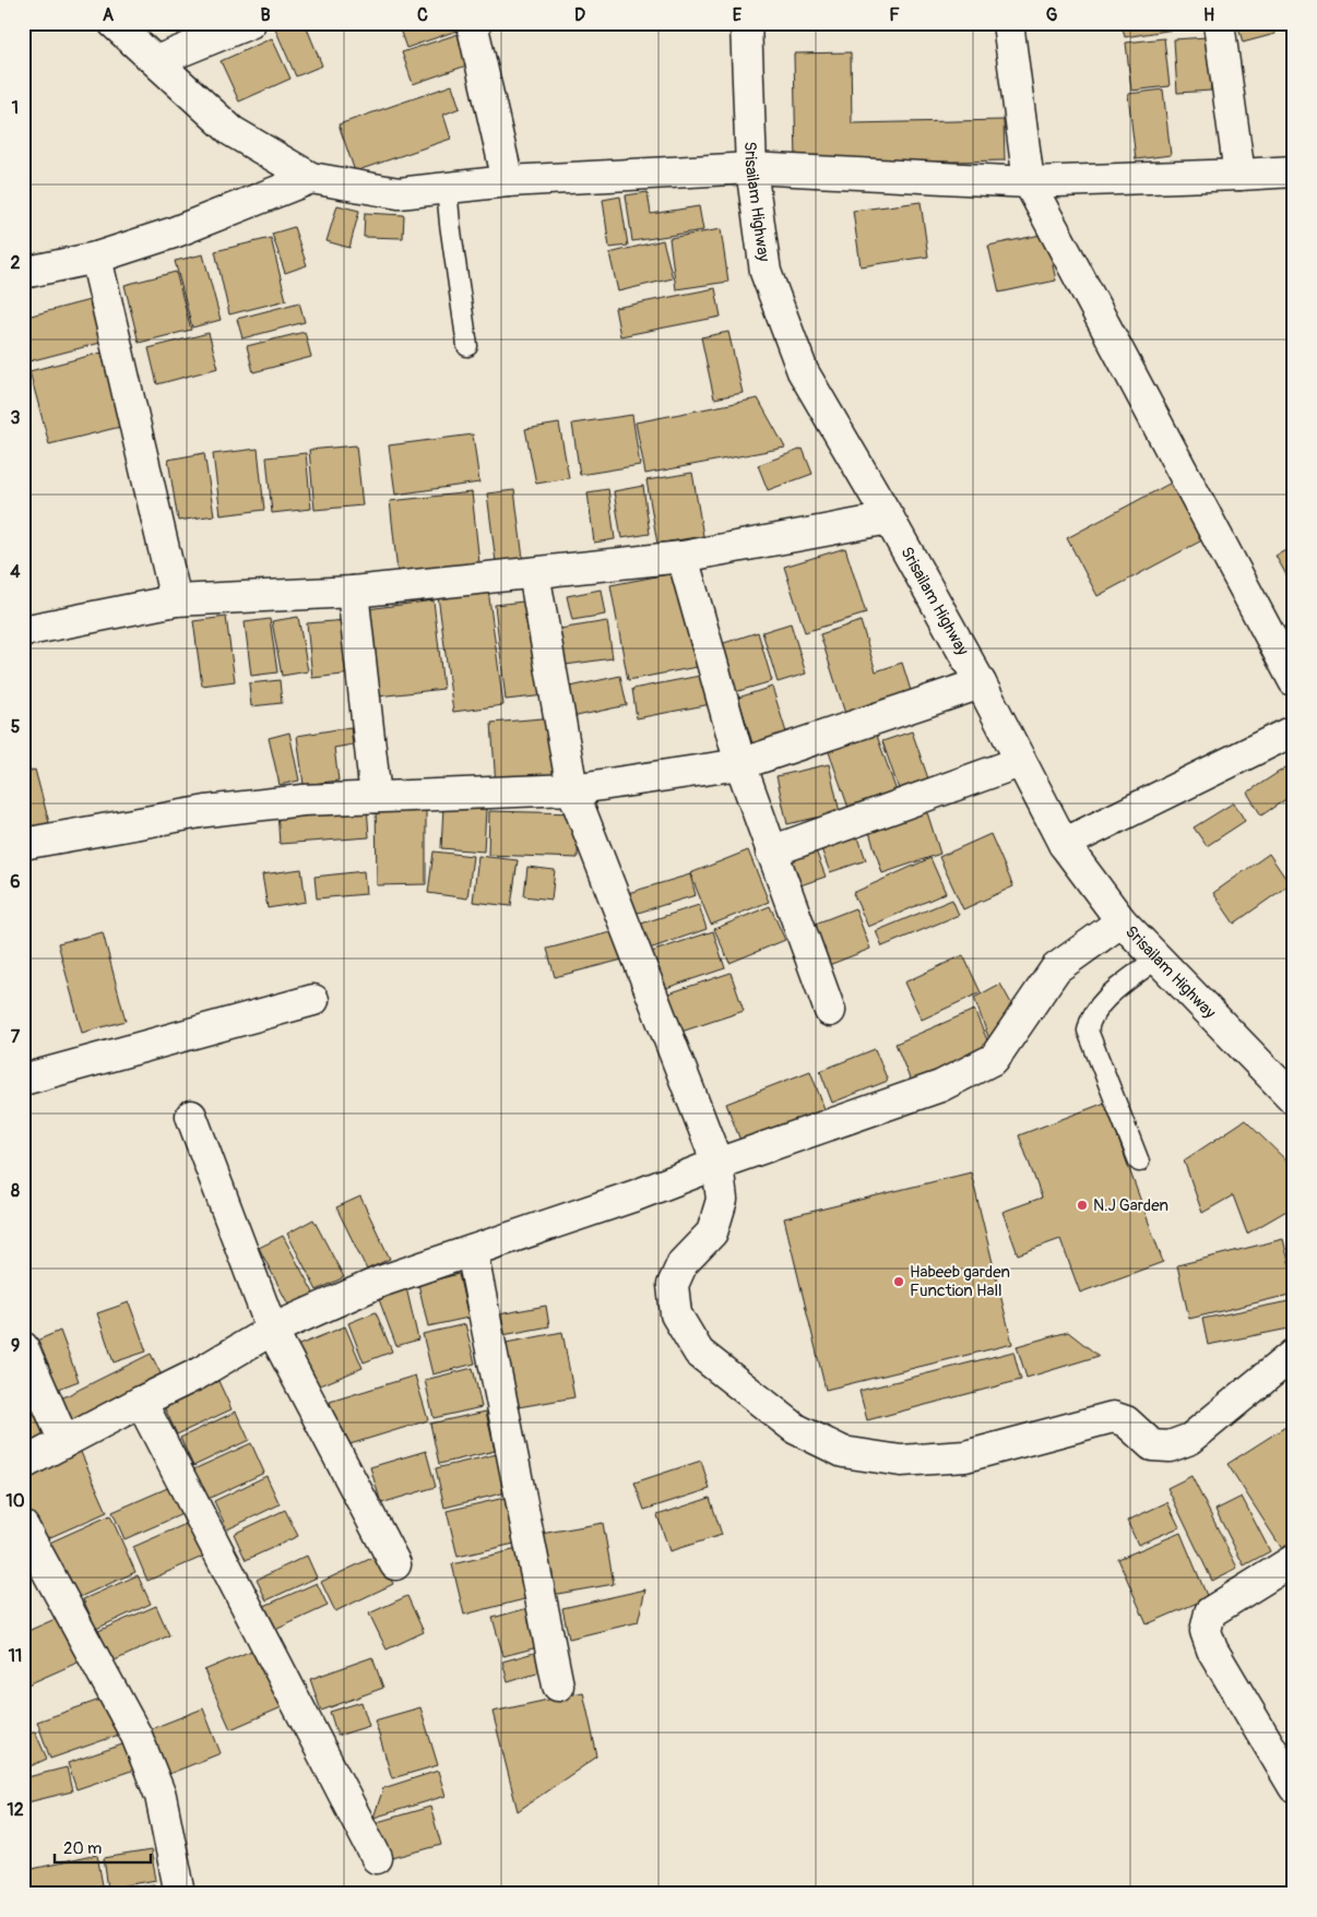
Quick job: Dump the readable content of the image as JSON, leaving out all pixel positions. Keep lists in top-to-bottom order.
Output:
{
  "streets": {
    "main road": ["Srisailam Highway"]
  },
  "places": ["N.J Garden", "Habeeb garden Function Hall"],
  "scale_bar": "20 m",
  "grid": {
    "columns": [
      "A",
      "B",
      "C",
      "D",
      "E",
      "F",
      "G",
      "H"
    ],
    "rows": [
      "1",
      "2",
      "3",
      "4",
      "5",
      "6",
      "7",
      "8",
      "9",
      "10",
      "11",
      "12"
    ]
  }
}
